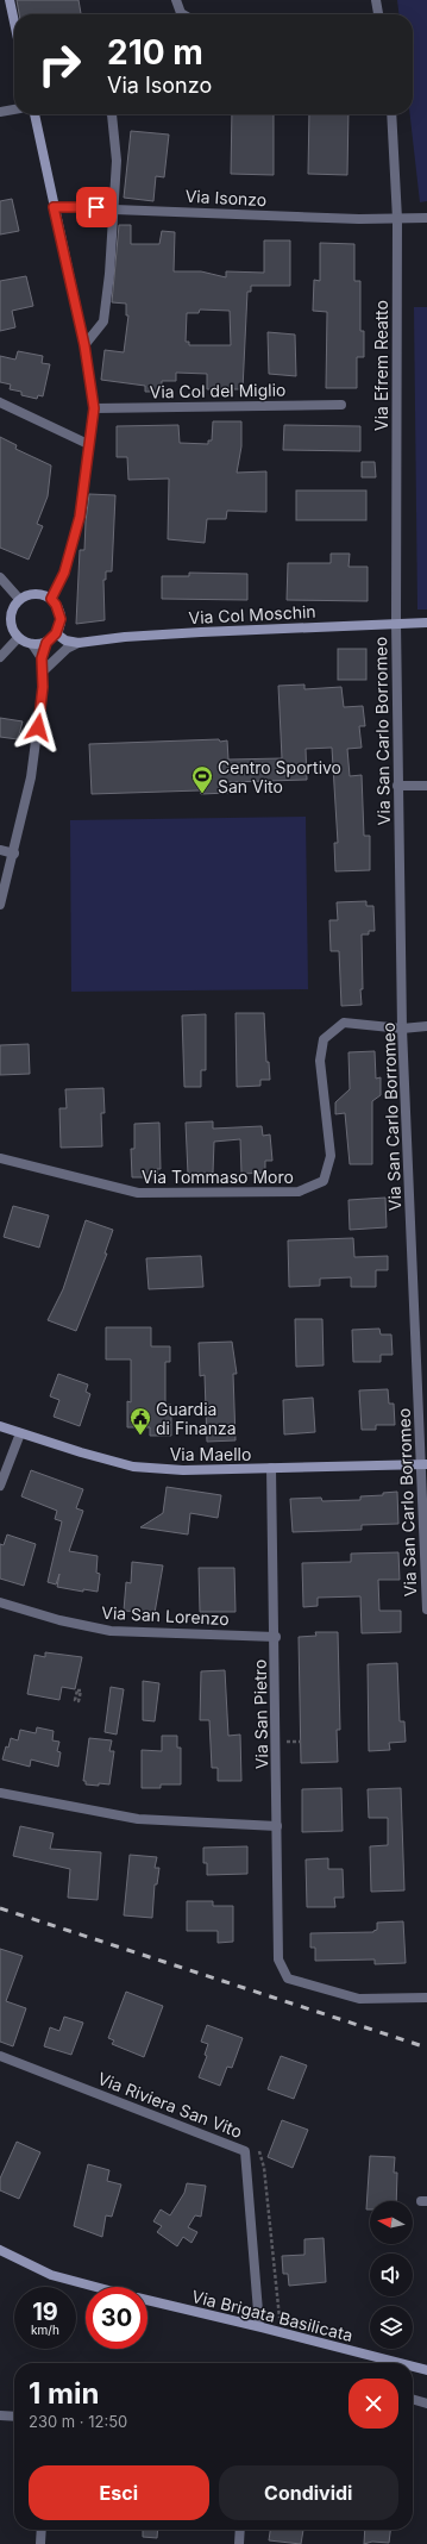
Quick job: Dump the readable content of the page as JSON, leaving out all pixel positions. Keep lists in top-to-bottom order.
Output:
{
  "streets": {
    "street": [
      "Via Isonzo",
      "Via Efrem Reatto",
      "Via Col del Miglio",
      "Via Col Moschin",
      "Via San Carlo Borromeo",
      "Via Tommaso Moro",
      "Via Maello",
      "Via San Lorenzo",
      "Via San Pietro",
      "Via Riviera San Vito",
      "Via Brigata Basilicata"
    ]
  },
  "crossings": [
    ["Via Isonzo", "Via Efrem Reatto"],
    ["Via Efrem Reatto", "Via Col Moschin"],
    ["Via Efrem Reatto", "Via San Carlo Borromeo"],
    ["Via Col Moschin", "Via San Carlo Borromeo"],
    ["Via San Carlo Borromeo", "Via Tommaso Moro"],
    ["Via San Carlo Borromeo", "Via Maello"],
    ["Via Maello", "Via San Pietro"],
    ["Via San Lorenzo", "Via San Pietro"],
    ["Via Riviera San Vito", "Via Brigata Basilicata"]
  ],
  "places": {
    "sports": ["Centro Sportivo San Vito"],
    "public building": ["Guardia di Finanza"]
  },
  "north": "left",
  "page": {
    "turn": ["210 m", "Via Isonzo"],
    "speed": "19 km/h",
    "limit": "30",
    "heading": ["1 min", "230 m · 12:50"],
    "buttons": ["Esci", "Condividi"]
  }
}
